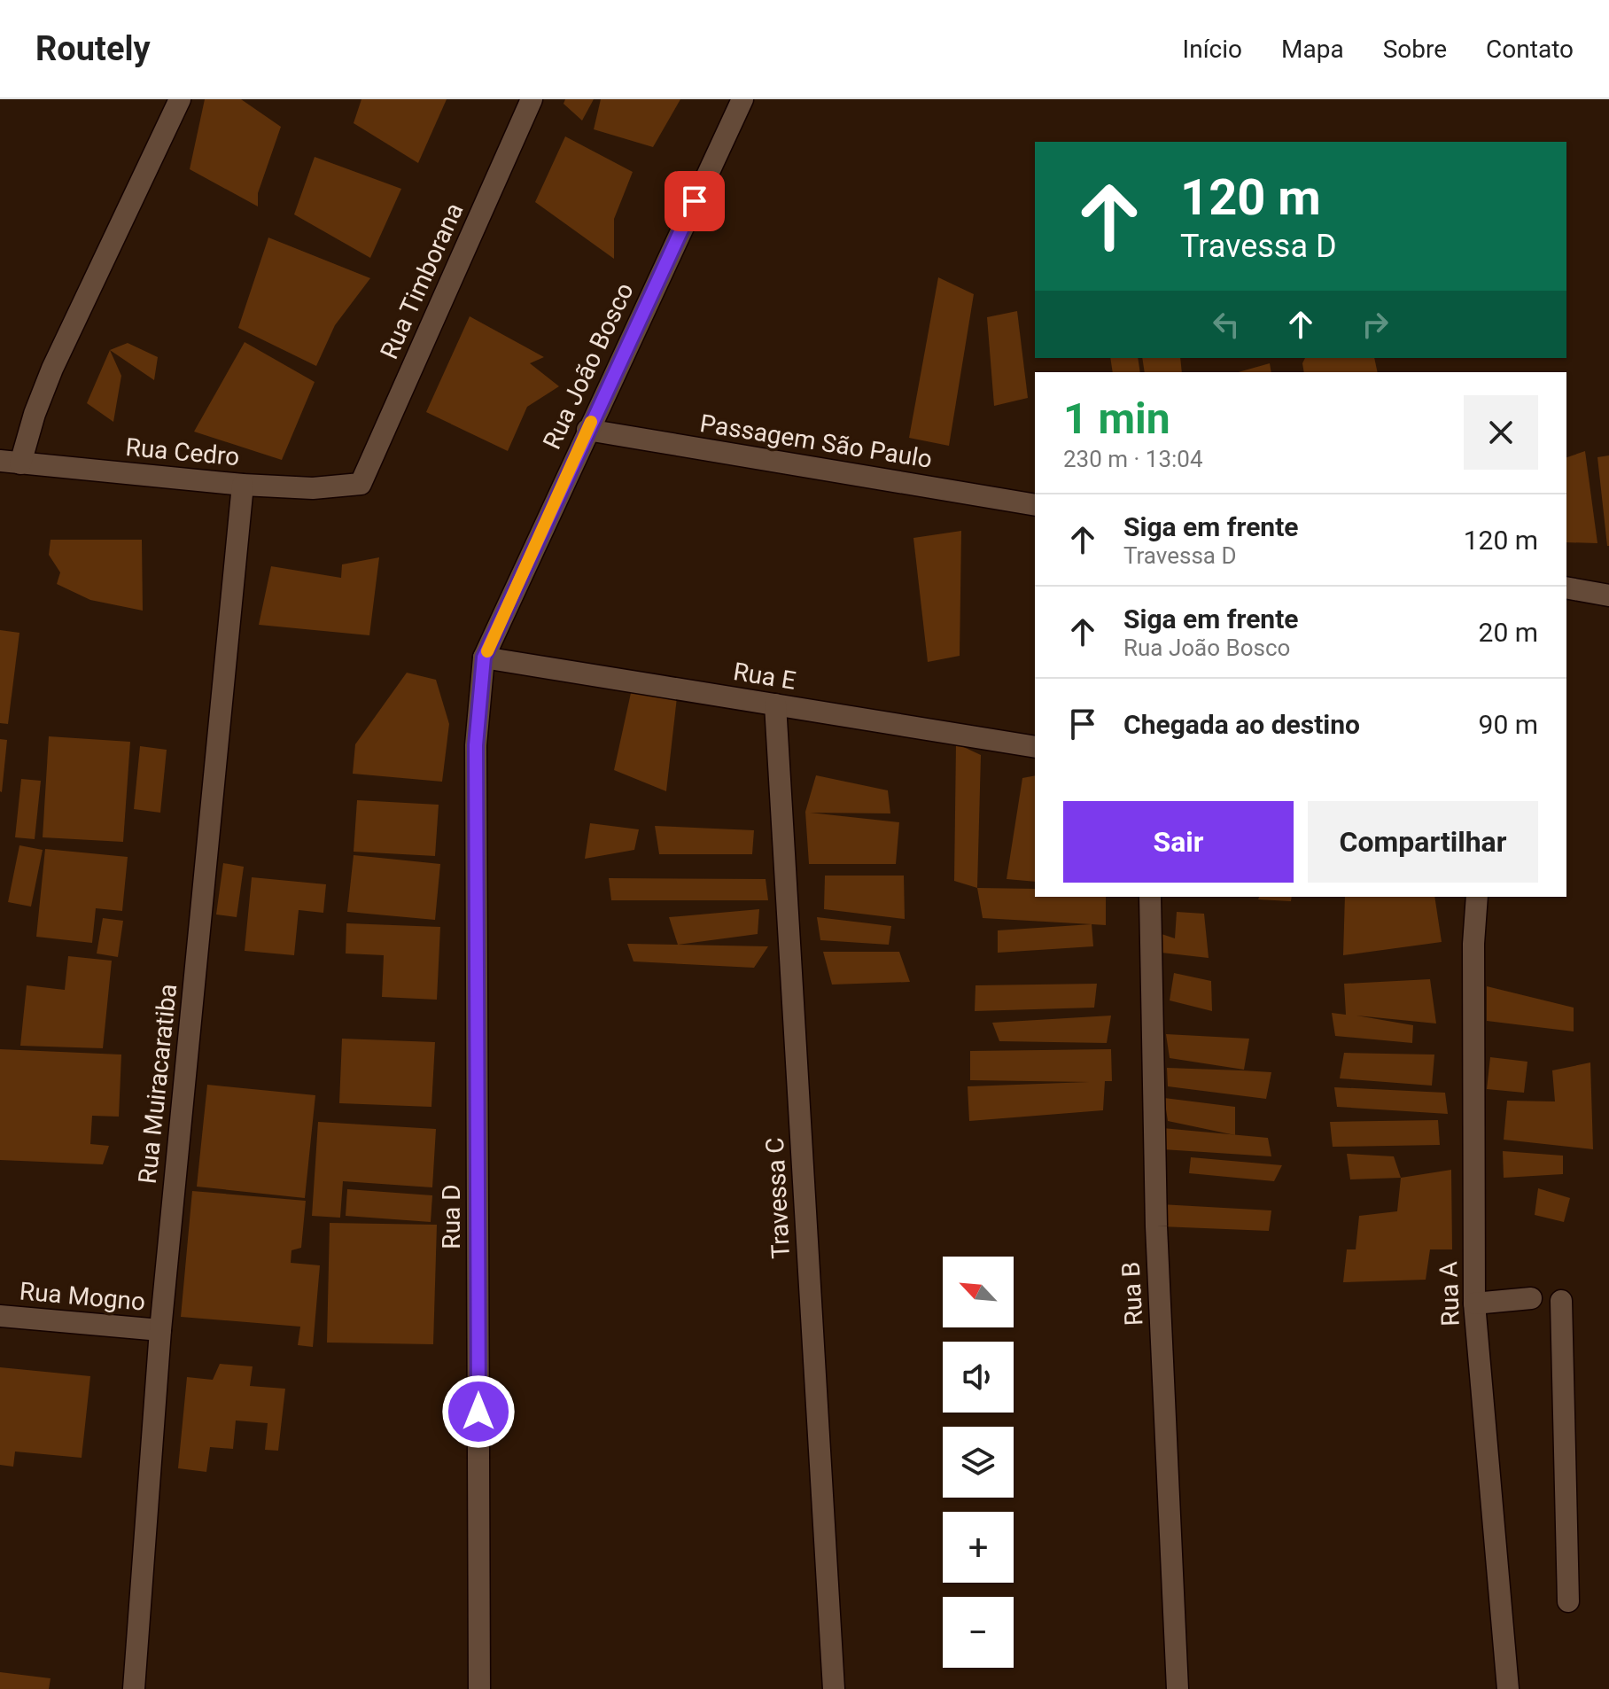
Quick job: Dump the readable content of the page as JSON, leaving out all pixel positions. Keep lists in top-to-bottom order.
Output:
{
  "streets": {
    "street": [
      "Rua Timborana",
      "Rua João Bosco",
      "Passagem São Paulo",
      "Rua Cedro",
      "Rua E",
      "Rua Muiracaratiba",
      "Travessa C",
      "Rua D",
      "Rua B",
      "Rua A",
      "Rua Mogno"
    ]
  },
  "crossings": [
    ["Rua Timborana", "Rua Cedro"],
    ["Rua João Bosco", "Passagem São Paulo"],
    ["Rua João Bosco", "Rua E"],
    ["Rua João Bosco", "Rua D"],
    ["Rua Cedro", "Rua Muiracaratiba"],
    ["Rua E", "Travessa C"],
    ["Rua Muiracaratiba", "Rua Mogno"]
  ],
  "north": "top left",
  "page": {
    "header": "Routely",
    "nav": [
      "Início",
      "Mapa",
      "Sobre",
      "Contato"
    ],
    "turn": ["120 m", "Travessa D"],
    "heading": ["1 min", "230 m · 13:04"],
    "list": [
      {
        "name": "Siga em frente",
        "note": "Travessa D",
        "value": "120 m"
      },
      {
        "name": "Siga em frente",
        "note": "Rua João Bosco",
        "value": "20 m"
      },
      {
        "name": "Chegada ao destino",
        "value": "90 m"
      }
    ],
    "buttons": ["Sair", "Compartilhar"],
    "map_buttons": ["+", "−"]
  }
}
